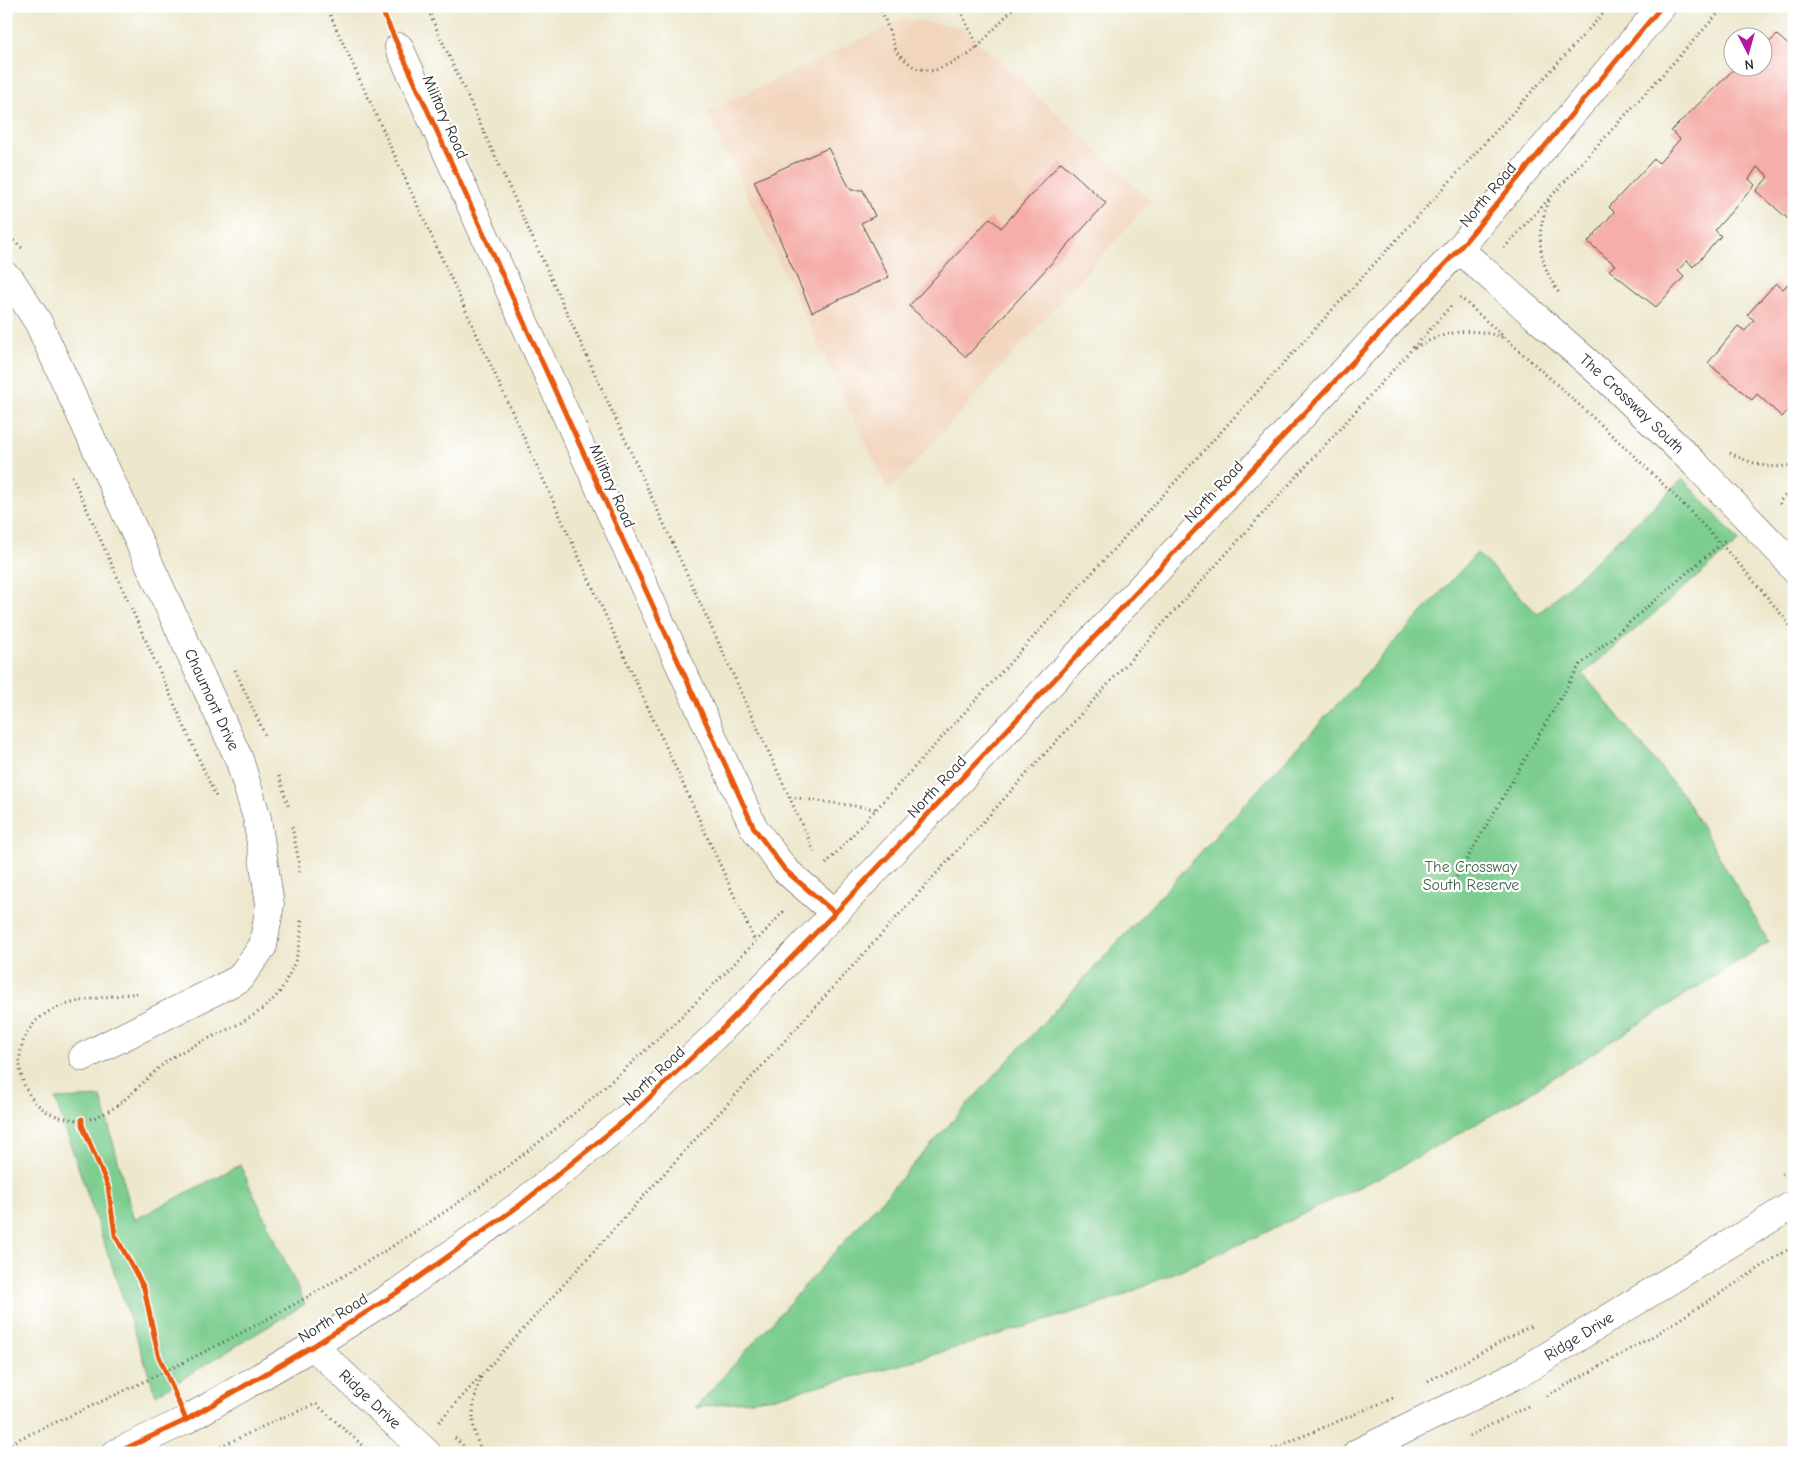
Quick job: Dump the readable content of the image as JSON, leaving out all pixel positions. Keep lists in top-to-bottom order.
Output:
{
  "streets": {
    "street": [
      "Military Road",
      "North Road",
      "The Crossway South",
      "Chaumont Drive",
      "Ridge Drive"
    ]
  },
  "crossings": [
    ["Military Road", "North Road"],
    ["North Road", "The Crossway South"],
    ["North Road", "Ridge Drive"]
  ],
  "parks": ["The Crossway South Reserve"],
  "north": "bottom"
}
